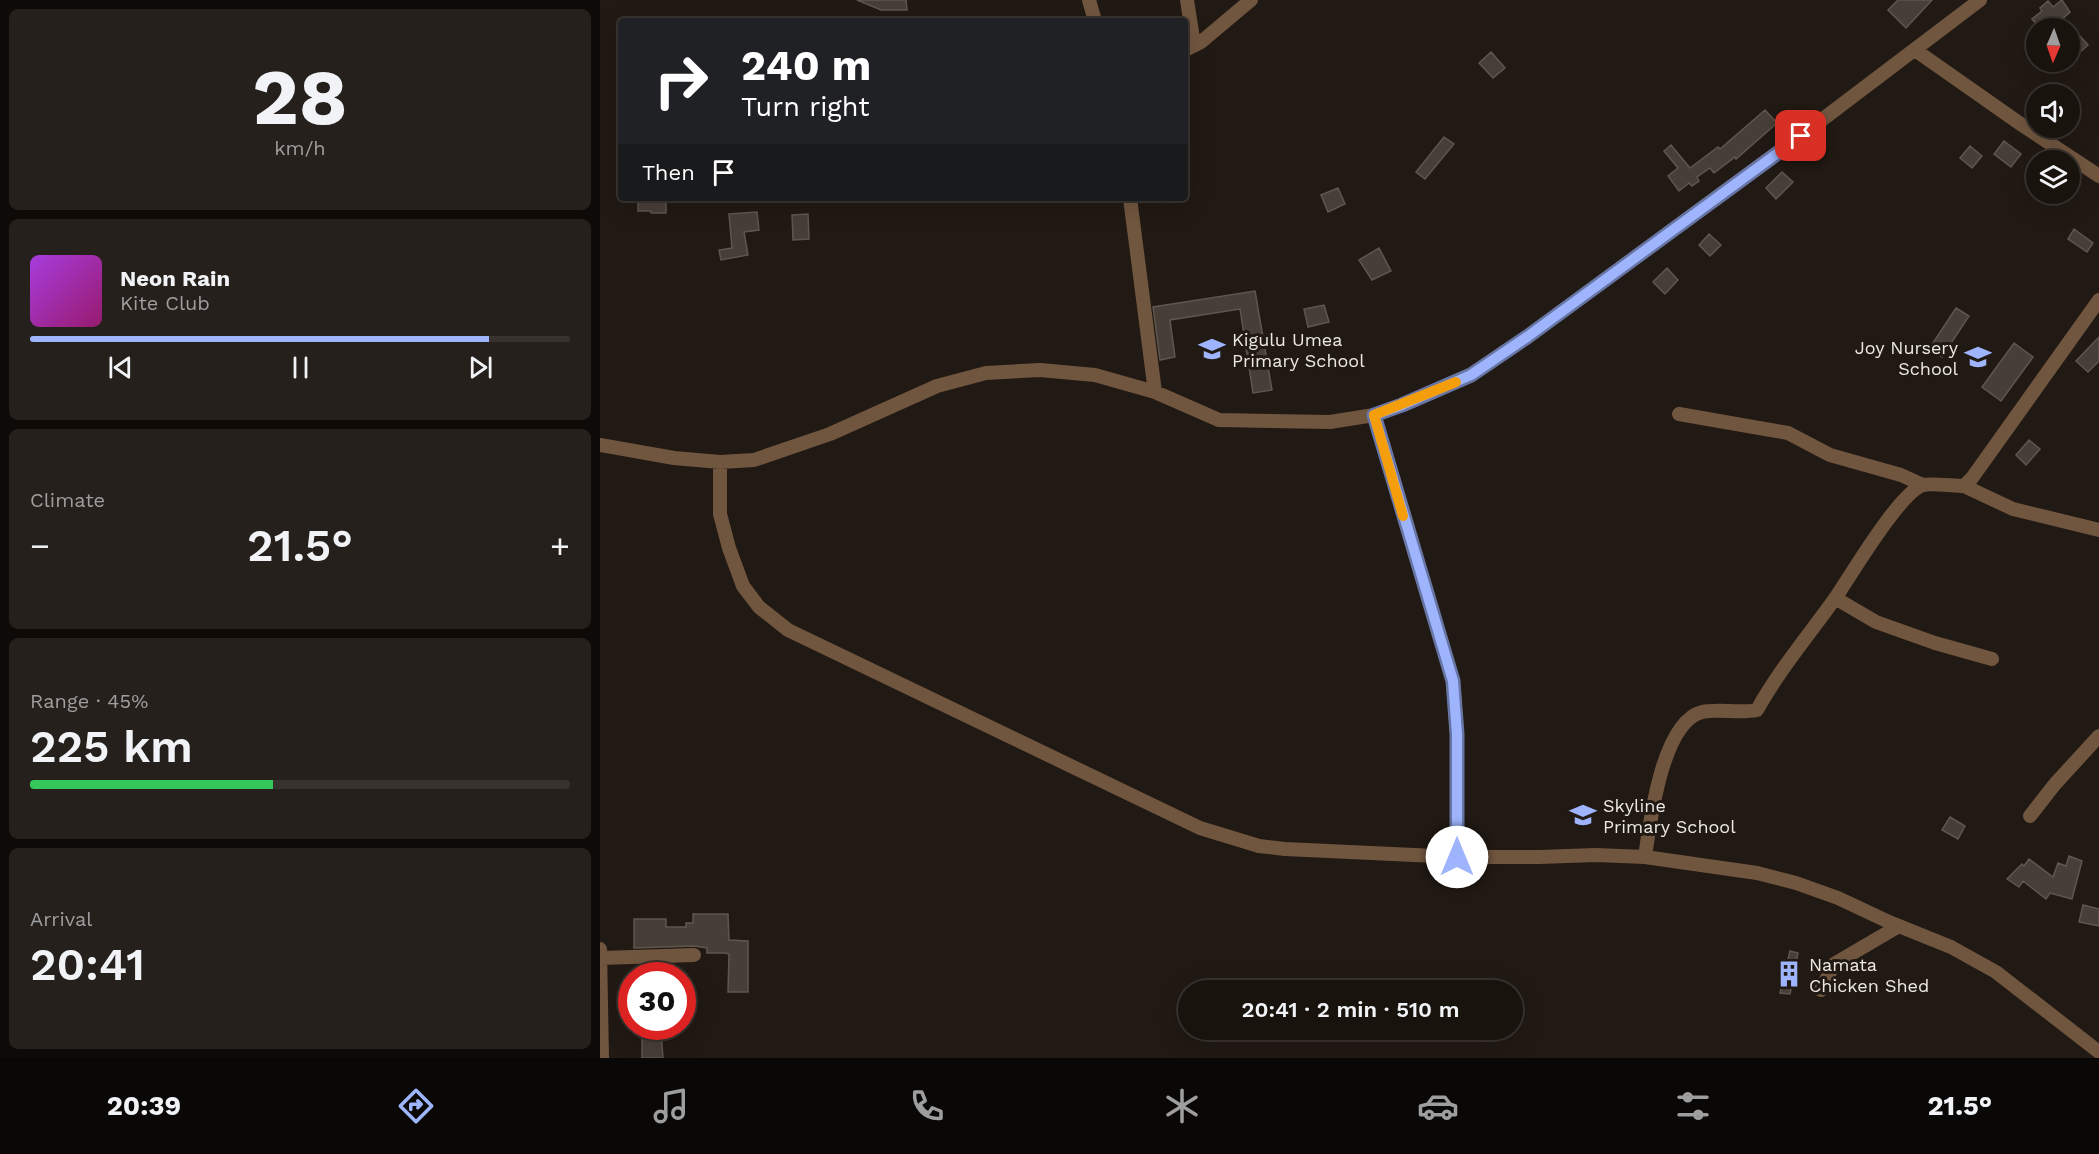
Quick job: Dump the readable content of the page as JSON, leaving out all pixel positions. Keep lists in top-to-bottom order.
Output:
{
  "places": {
    "school or university": ["Kigulu Umea Primary School", "Joy Nursery School", "Skyline Primary School"],
    "building": ["Namata Chicken Shed"]
  },
  "north": "bottom",
  "page": {
    "tile": [
      ["28", "km/h"],
      "Climate",
      ["Range · 45%", "225 km"],
      ["Arrival", "20:41"]
    ],
    "turn": ["240 m", "Turn right"],
    "then": "Then",
    "song": ["Neon Rain", "Kite Club"],
    "heat": ["−", "21.5°", "+"],
    "limit": "30",
    "trip": "20:41 · 2 min · 510 m",
    "tabs": ["20:39", "21.5°"]
  }
}
